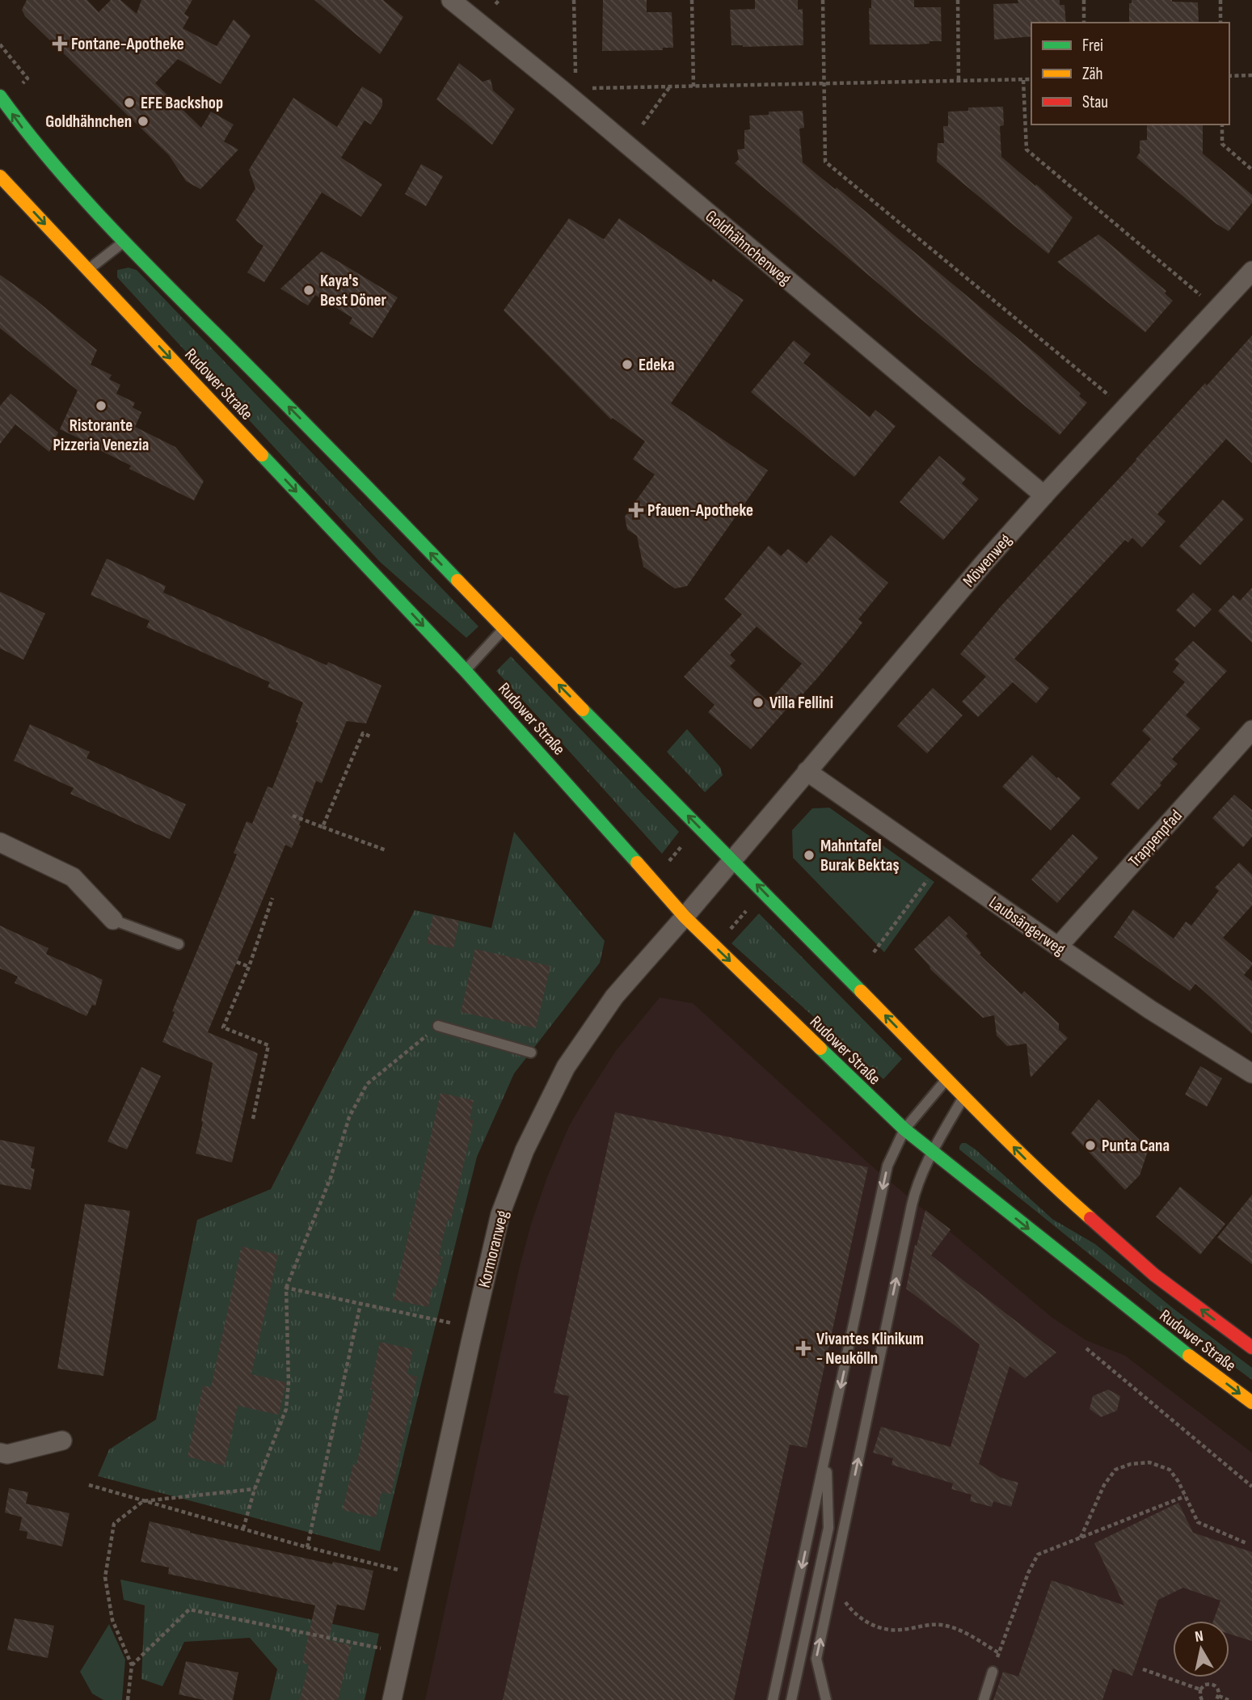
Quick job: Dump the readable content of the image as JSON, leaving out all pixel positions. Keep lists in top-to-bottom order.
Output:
{
  "streets": {
    "main road": ["Rudower Straße"],
    "street": [
      "Goldhähnchenweg",
      "Möwenweg",
      "Trappenpfad",
      "Laubsängerweg",
      "Kormoranweg"
    ]
  },
  "crossings": [
    ["Goldhähnchenweg", "Möwenweg"],
    ["Rudower Straße", "Möwenweg"],
    ["Rudower Straße", "Kormoranweg"],
    ["Möwenweg", "Laubsängerweg"],
    ["Möwenweg", "Kormoranweg"],
    ["Trappenpfad", "Laubsängerweg"]
  ],
  "places": {
    "health": ["Fontane-Apotheke", "Pfauen-Apotheke", "Vivantes Klinikum - Neukölln"],
    "other": [
      "EFE Backshop",
      "Goldhähnchen",
      "Kaya's Best Döner",
      "Edeka",
      "Ristorante Pizzeria Venezia",
      "Villa Fellini",
      "Mahntafel Burak Bektaş",
      "Punta Cana"
    ]
  },
  "legend": ["Frei", "Zäh", "Stau"],
  "north": "top"
}
